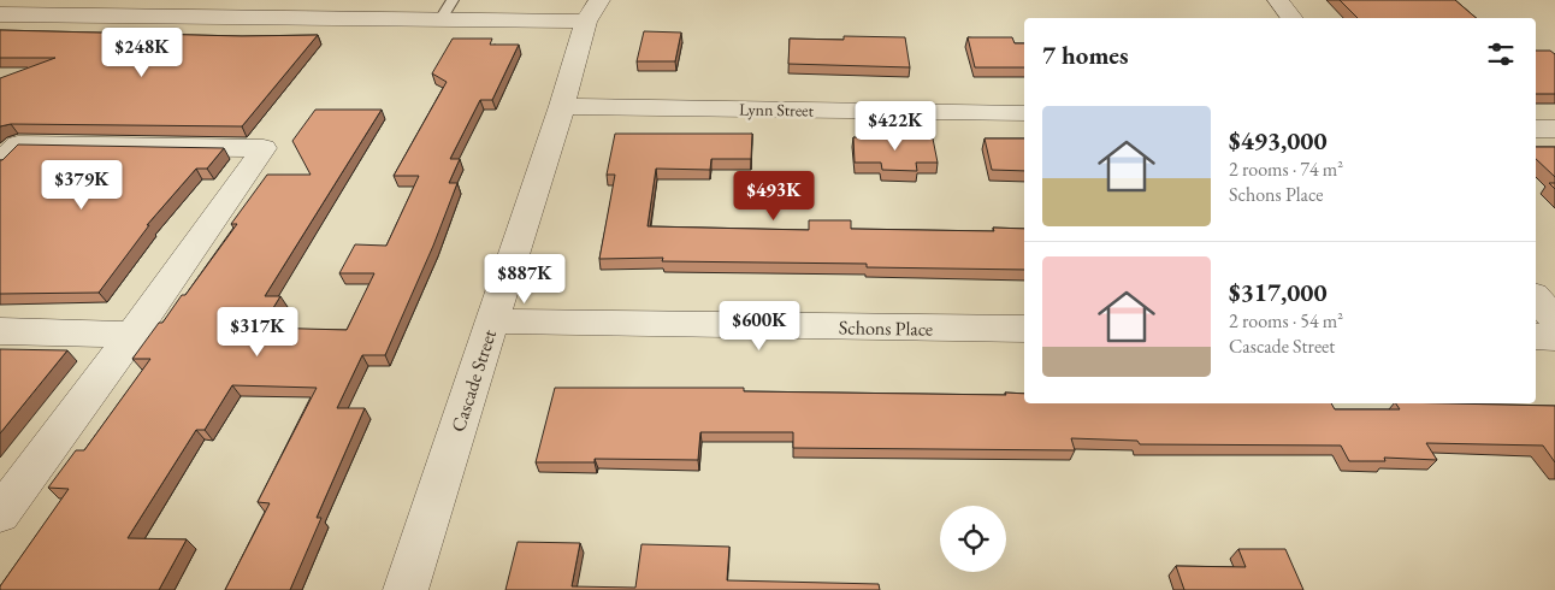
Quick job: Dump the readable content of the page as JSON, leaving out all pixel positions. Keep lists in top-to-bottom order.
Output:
{
  "streets": {
    "street": ["Lynn Street", "Schons Place", "Cascade Street"]
  },
  "crossings": [
    ["Lynn Street", "Cascade Street"],
    ["Schons Place", "Cascade Street"]
  ],
  "page": {
    "heading": "7 homes",
    "price": [
      "$248K",
      "$422K",
      "$379K",
      "$493K",
      "$887K",
      "$600K",
      "$317K"
    ],
    "list": [
      {
        "name": "$493,000",
        "note": "2 rooms · 74 m² · Schons Place"
      },
      {
        "name": "$317,000",
        "note": "2 rooms · 54 m² · Cascade Street"
      }
    ]
  }
}
